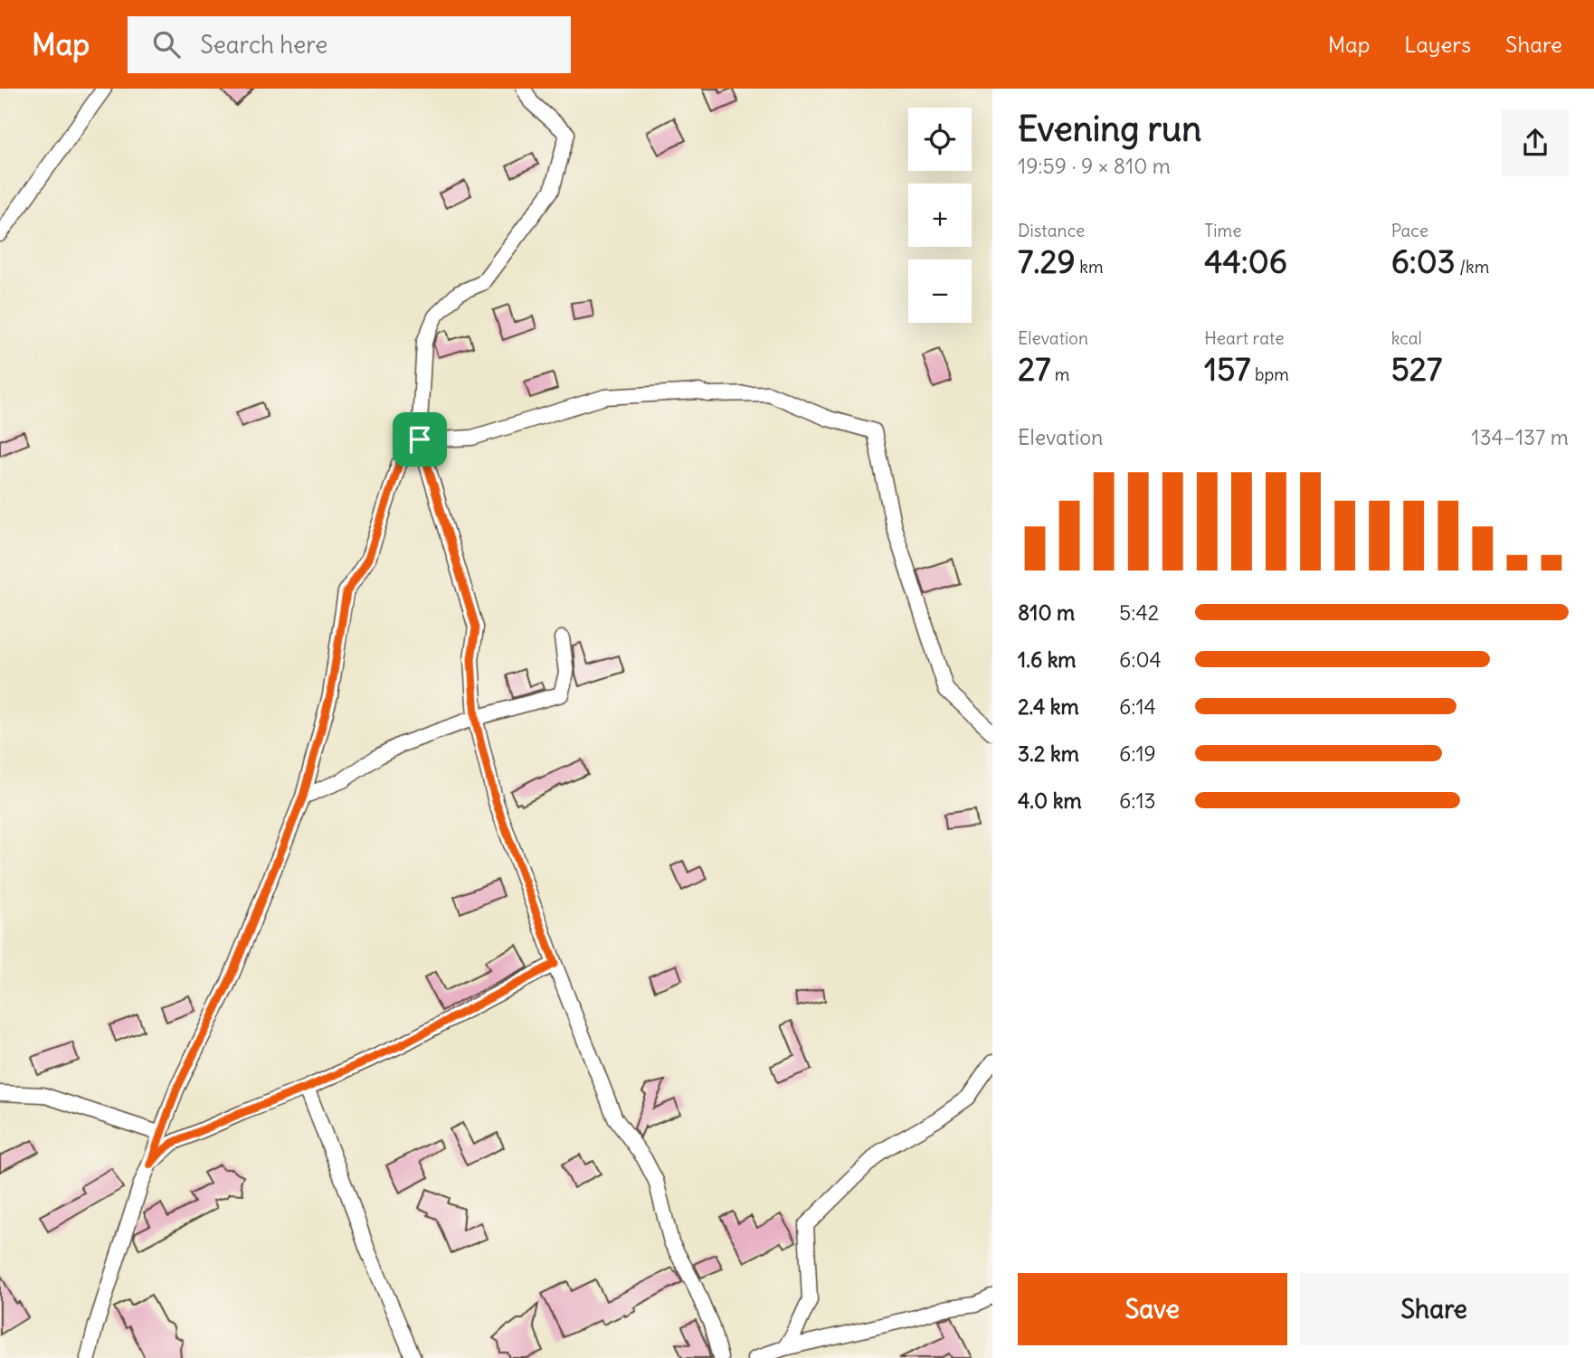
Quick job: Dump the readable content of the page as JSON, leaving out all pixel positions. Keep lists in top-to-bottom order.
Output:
{
  "page": {
    "header": "Map",
    "search": "Search here",
    "nav": ["Map", "Layers", "Share"],
    "heading": ["Evening run", "19:59 · 9 × 810 m"],
    "map_buttons": ["+", "−"],
    "stats": [
      ["Distance", "7.29 km"],
      ["Time", "44:06"],
      ["Pace", "6:03 /km"],
      ["Elevation", "27 m"],
      ["Heart rate", "157 bpm"],
      ["kcal", "527"]
    ],
    "chart": ["Elevation", "134–137 m"],
    "list": [
      {
        "name": "810 m",
        "note": "5:42"
      },
      {
        "name": "1.6 km",
        "note": "6:04"
      },
      {
        "name": "2.4 km",
        "note": "6:14"
      },
      {
        "name": "3.2 km",
        "note": "6:19"
      },
      {
        "name": "4.0 km",
        "note": "6:13"
      }
    ],
    "buttons": ["Save", "Share"]
  }
}
